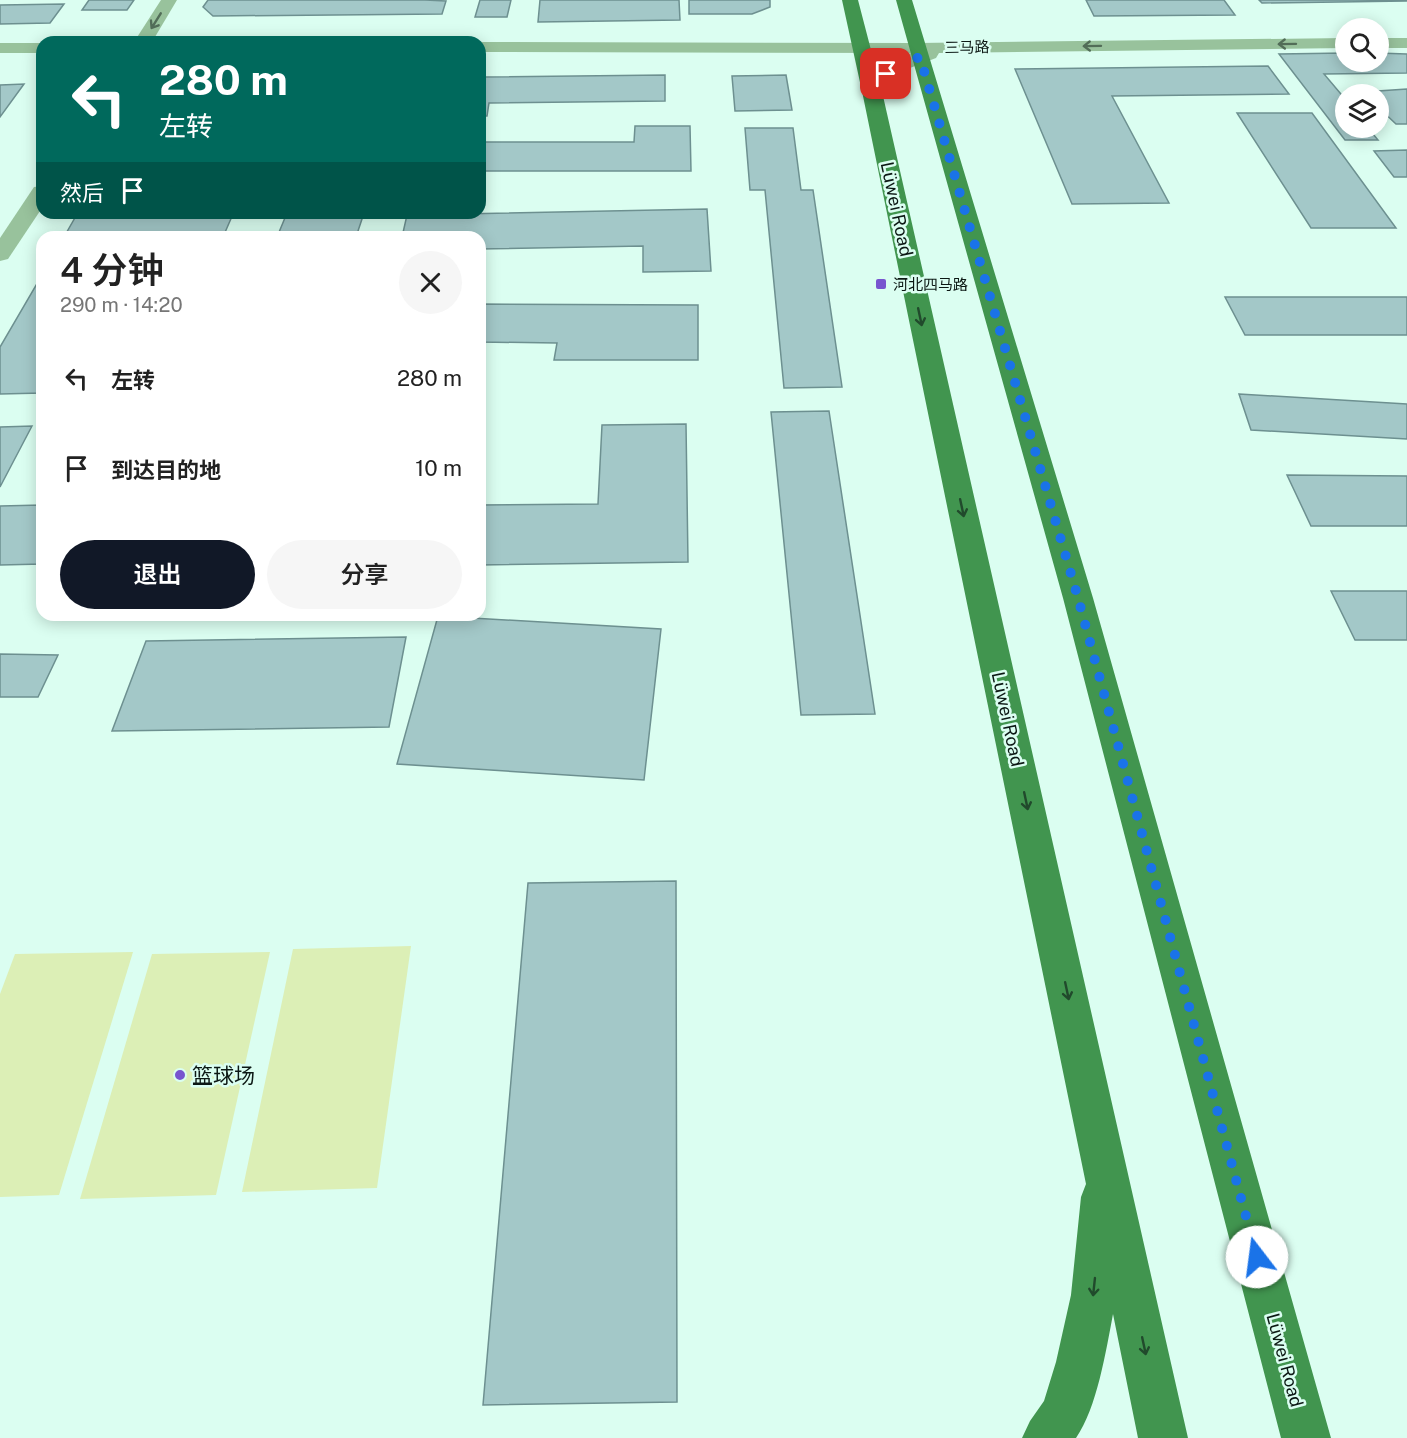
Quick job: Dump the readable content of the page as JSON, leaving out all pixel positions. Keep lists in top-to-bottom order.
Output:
{
  "streets": {
    "main road": ["Lüwei Road"],
    "street": ["三马路"]
  },
  "crossings": [
    ["三马路", "Lüwei Road"]
  ],
  "one_way": ["三马路"],
  "places": {
    "transit": ["河北四马路"],
    "other": ["篮球场"]
  },
  "page": {
    "turn": ["280 m", "左转"],
    "then": "然后",
    "heading": ["4 分钟", "290 m · 14:20"],
    "list": [
      {
        "name": "左转",
        "value": "280 m"
      },
      {
        "name": "到达目的地",
        "value": "10 m"
      }
    ],
    "buttons": ["退出", "分享"]
  }
}
